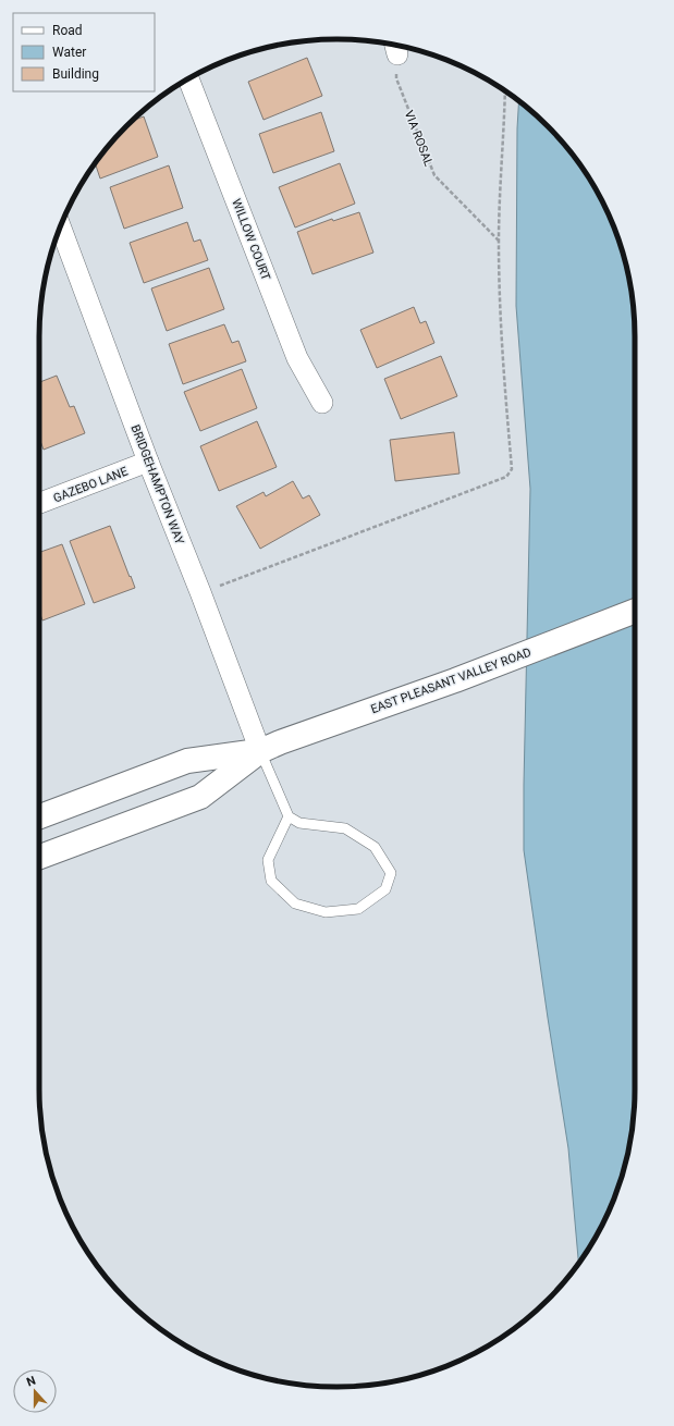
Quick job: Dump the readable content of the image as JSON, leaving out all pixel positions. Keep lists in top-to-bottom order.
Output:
{
  "streets": {
    "main road": ["EAST PLEASANT VALLEY ROAD"],
    "street": ["WILLOW COURT", "GAZEBO LANE", "BRIDGEHAMPTON WAY"],
    "path": ["VIA ROSAL"]
  },
  "crossings": [
    ["GAZEBO LANE", "BRIDGEHAMPTON WAY"],
    ["BRIDGEHAMPTON WAY", "EAST PLEASANT VALLEY ROAD"]
  ],
  "legend": ["Road", "Water", "Building"],
  "north": "top"
}
